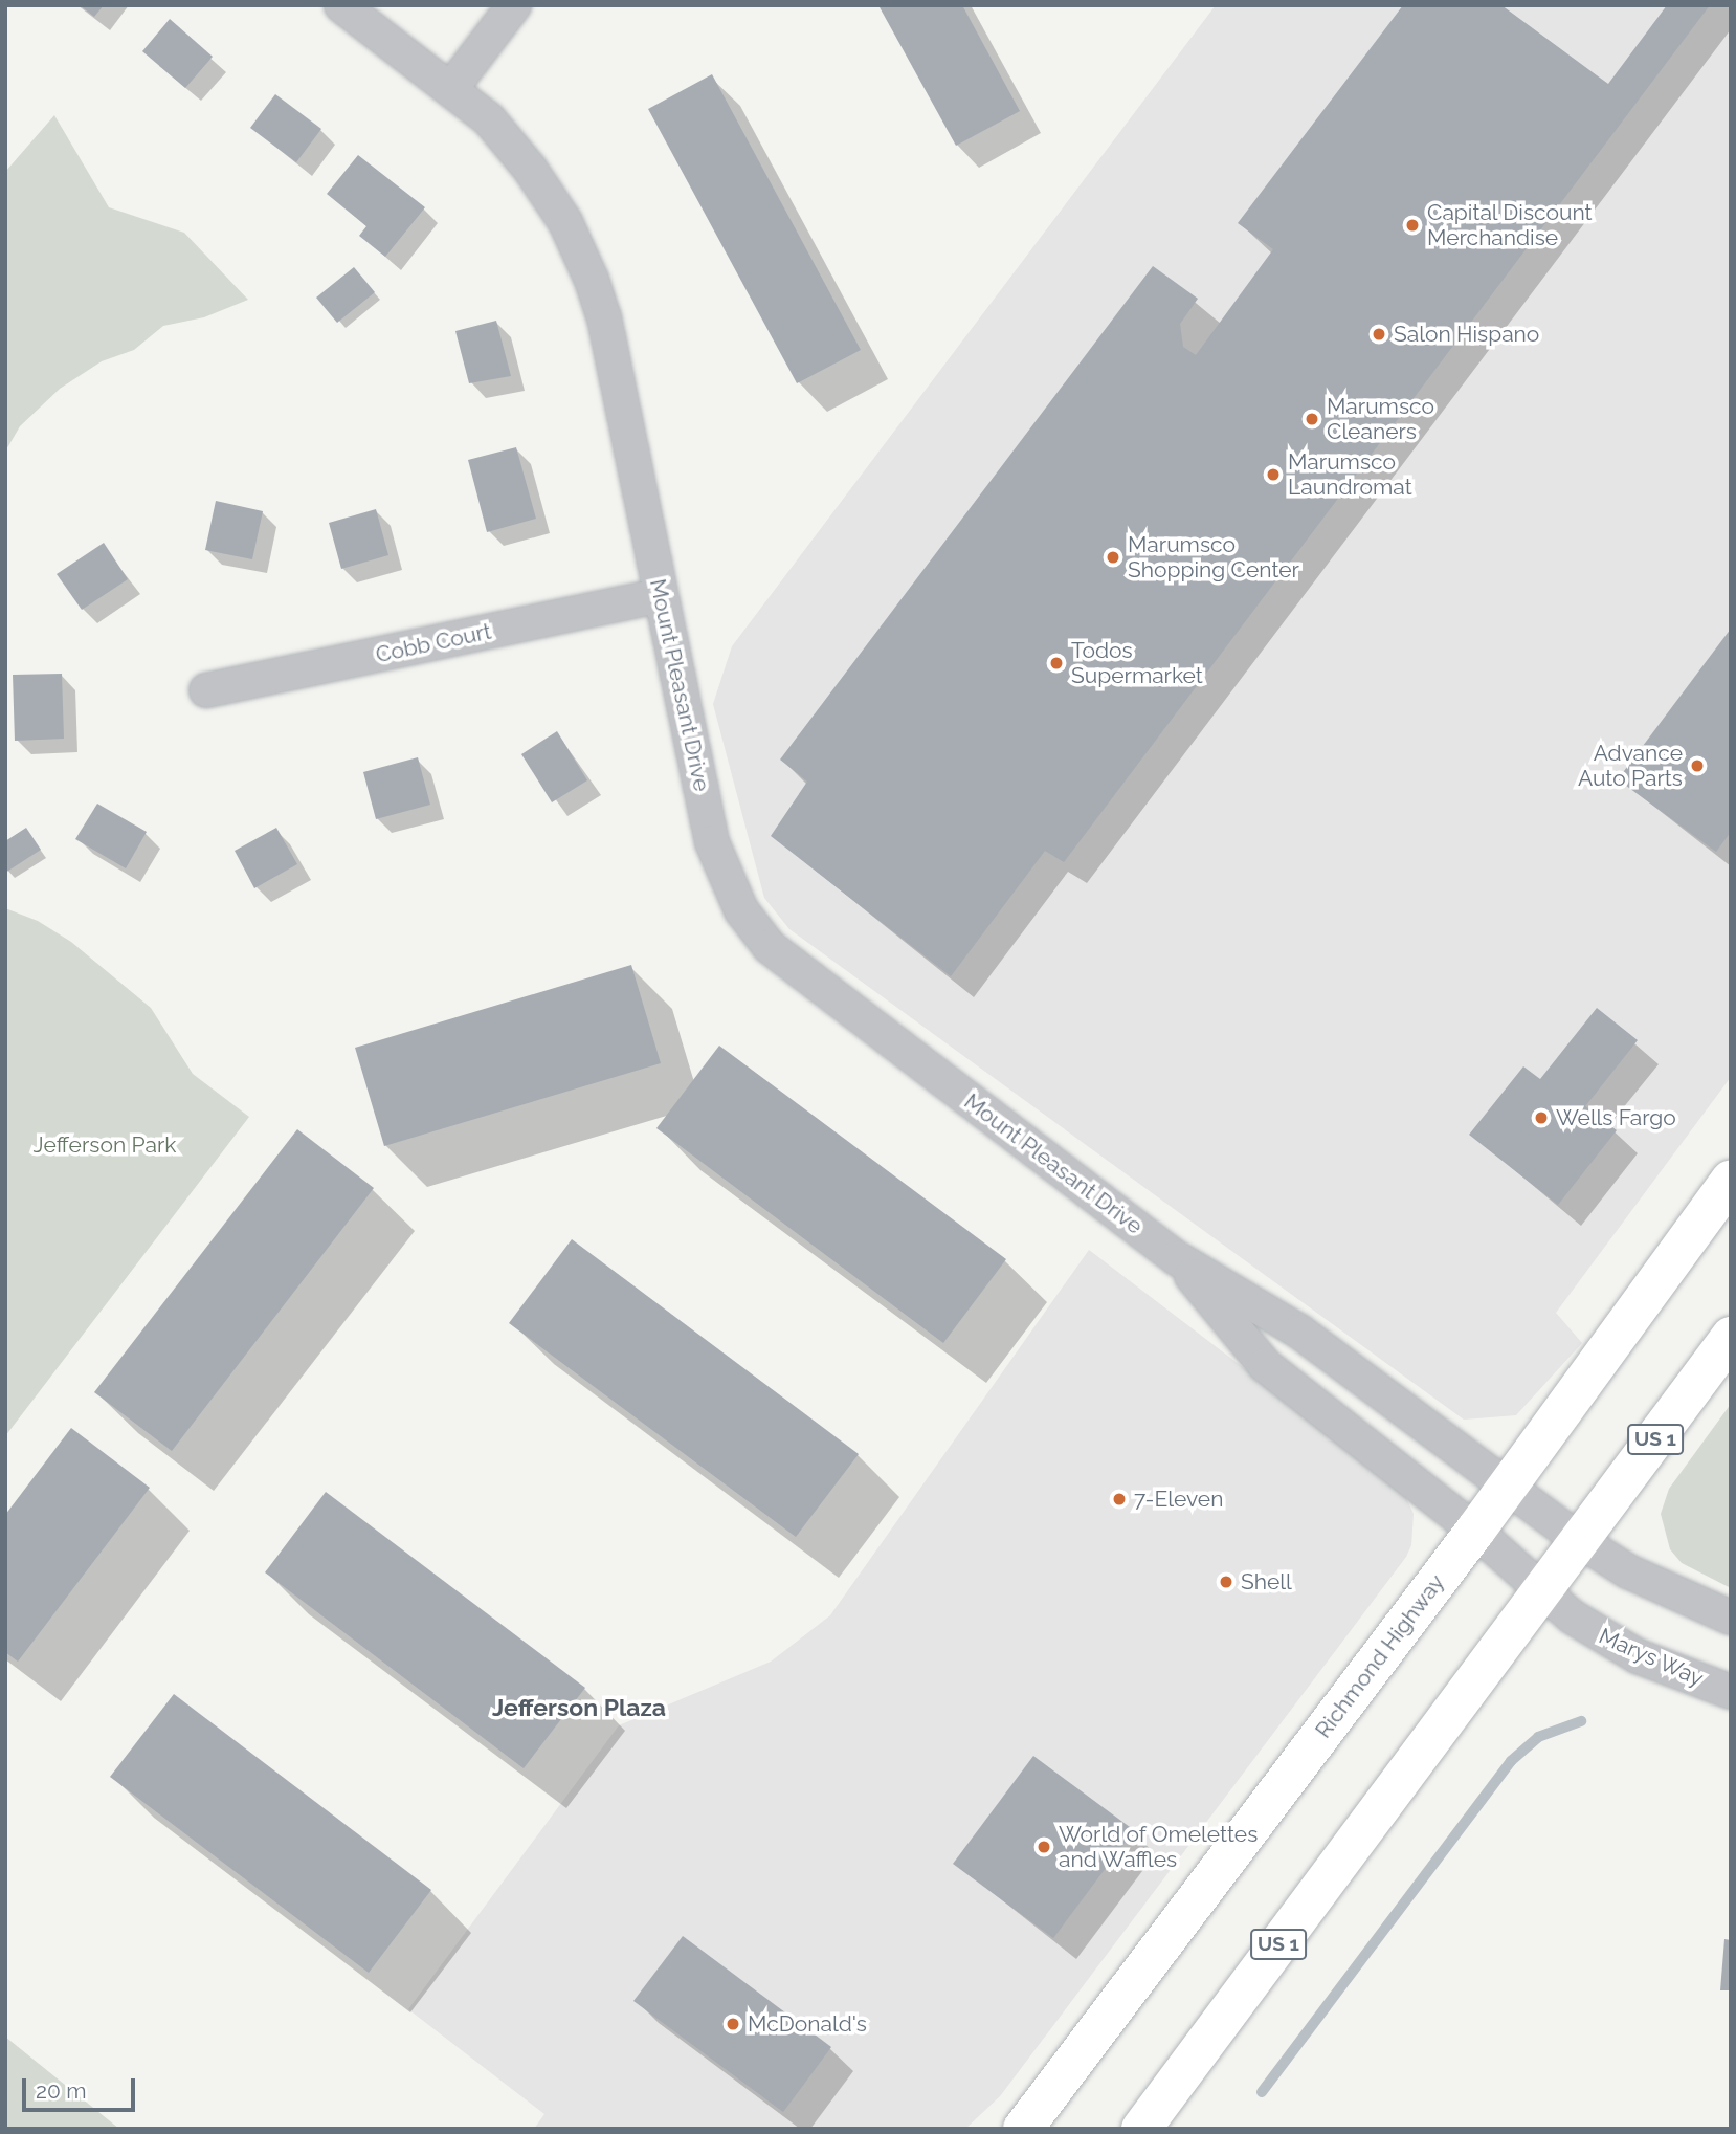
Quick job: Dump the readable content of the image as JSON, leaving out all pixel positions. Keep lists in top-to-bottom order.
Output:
{
  "streets": {
    "main road": ["US 1", "Richmond Highway"],
    "street": ["Cobb Court", "Mount Pleasant Drive", "Marys Way"]
  },
  "crossings": [
    ["Cobb Court", "Mount Pleasant Drive"],
    ["Mount Pleasant Drive", "US 1"],
    ["Mount Pleasant Drive", "Richmond Highway"],
    ["Mount Pleasant Drive", "Marys Way"],
    ["US 1", "Marys Way"]
  ],
  "districts": ["Jefferson Plaza"],
  "parks": ["Jefferson Park"],
  "places": [
    "Capital Discount Merchandise",
    "Salon Hispano",
    "Marumsco Cleaners",
    "Marumsco Laundromat",
    "Marumsco Shopping Center",
    "Todos Supermarket",
    "Advance Auto Parts",
    "Wells Fargo",
    "7-Eleven",
    "Shell",
    "World of Omelettes and Waffles",
    "McDonald's"
  ],
  "scale_bar": "20 m"
}
